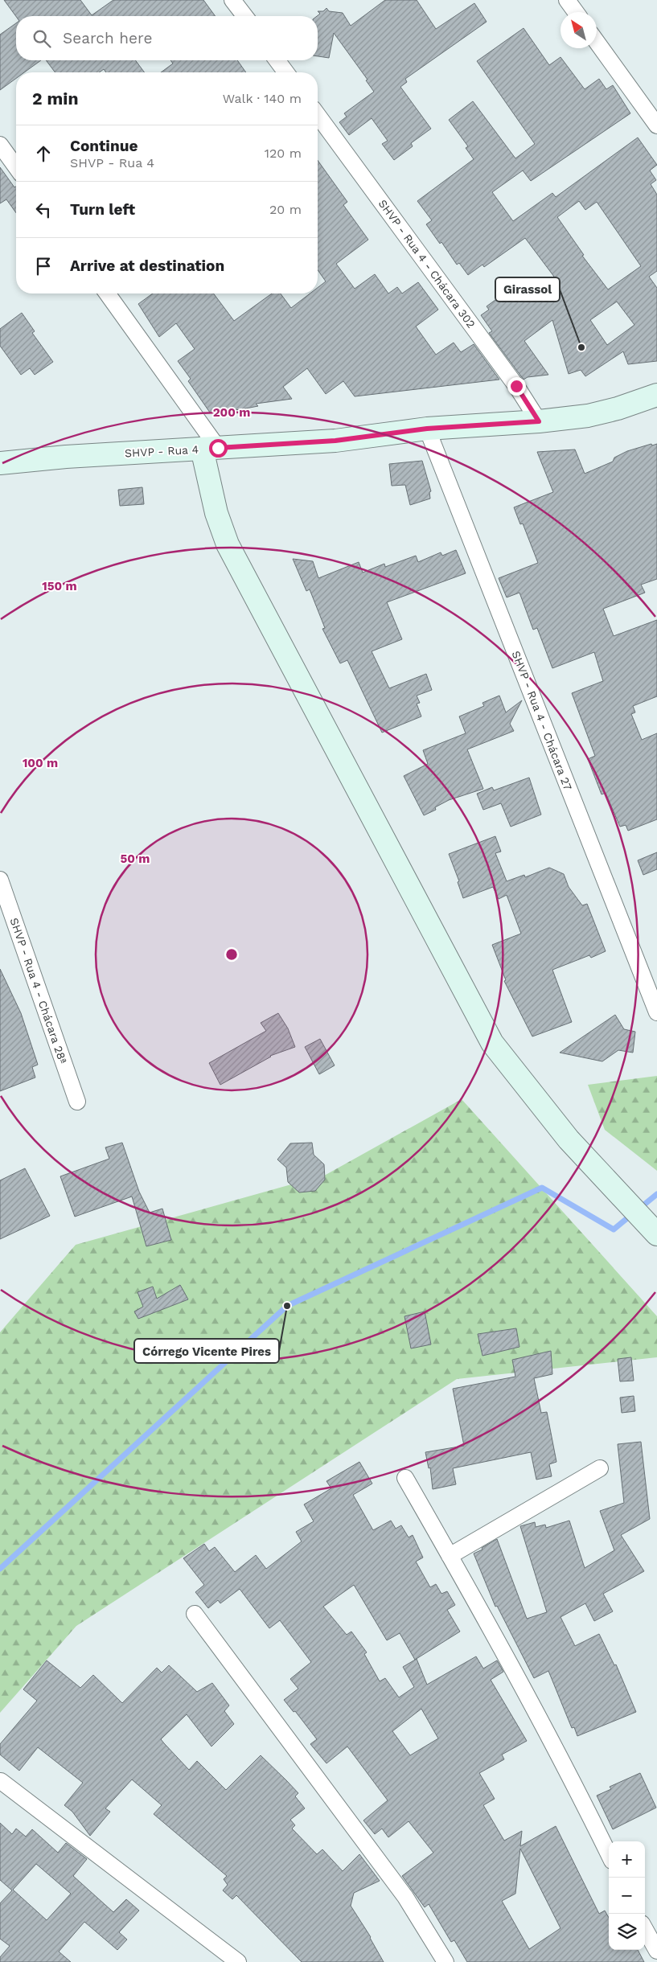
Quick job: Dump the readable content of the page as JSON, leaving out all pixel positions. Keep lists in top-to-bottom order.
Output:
{
  "streets": {
    "street": [
      "SHVP - Rua 4 - Chácara 302",
      "SHVP - Rua 4",
      "SHVP - Rua 4 - Chácara 27",
      "SHVP - Rua 4 - Chácara 28ª"
    ]
  },
  "crossings": [
    ["SHVP - Rua 4 - Chácara 302", "SHVP - Rua 4"],
    ["SHVP - Rua 4", "SHVP - Rua 4 - Chácara 27"]
  ],
  "places": ["Girassol", "Córrego Vicente Pires"],
  "north": "top left",
  "page": {
    "search": "Search here",
    "heading": ["2 min", "Walk · 140 m"],
    "list": [
      ["Continue", "SHVP - Rua 4", "120 m"],
      ["Turn left", "20 m"],
      "Arrive at destination"
    ],
    "map_buttons": ["+", "−"]
  },
  "rings": [
    "200 m",
    "150 m",
    "100 m",
    "50 m"
  ]
}
